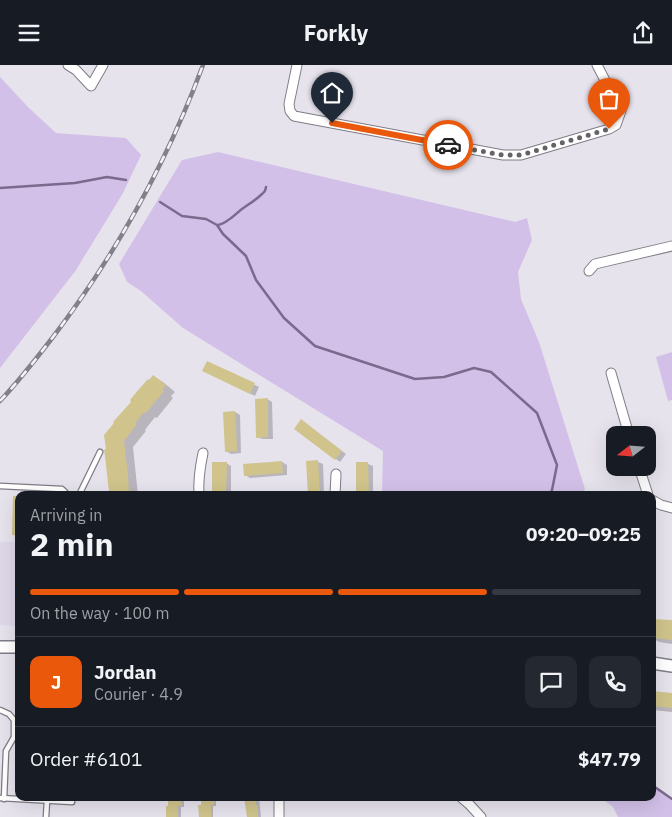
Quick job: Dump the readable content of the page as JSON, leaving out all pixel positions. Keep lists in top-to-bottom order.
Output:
{
  "north": "left",
  "page": {
    "header": "Forkly",
    "heading": ["2 min", "Arriving in", "09:20–09:25"],
    "panel": [
      "Jordan",
      "Courier · 4.9",
      "Order #6101",
      "$47.79"
    ],
    "bar": "On the way · 100 m",
    "round": "J"
  }
}
